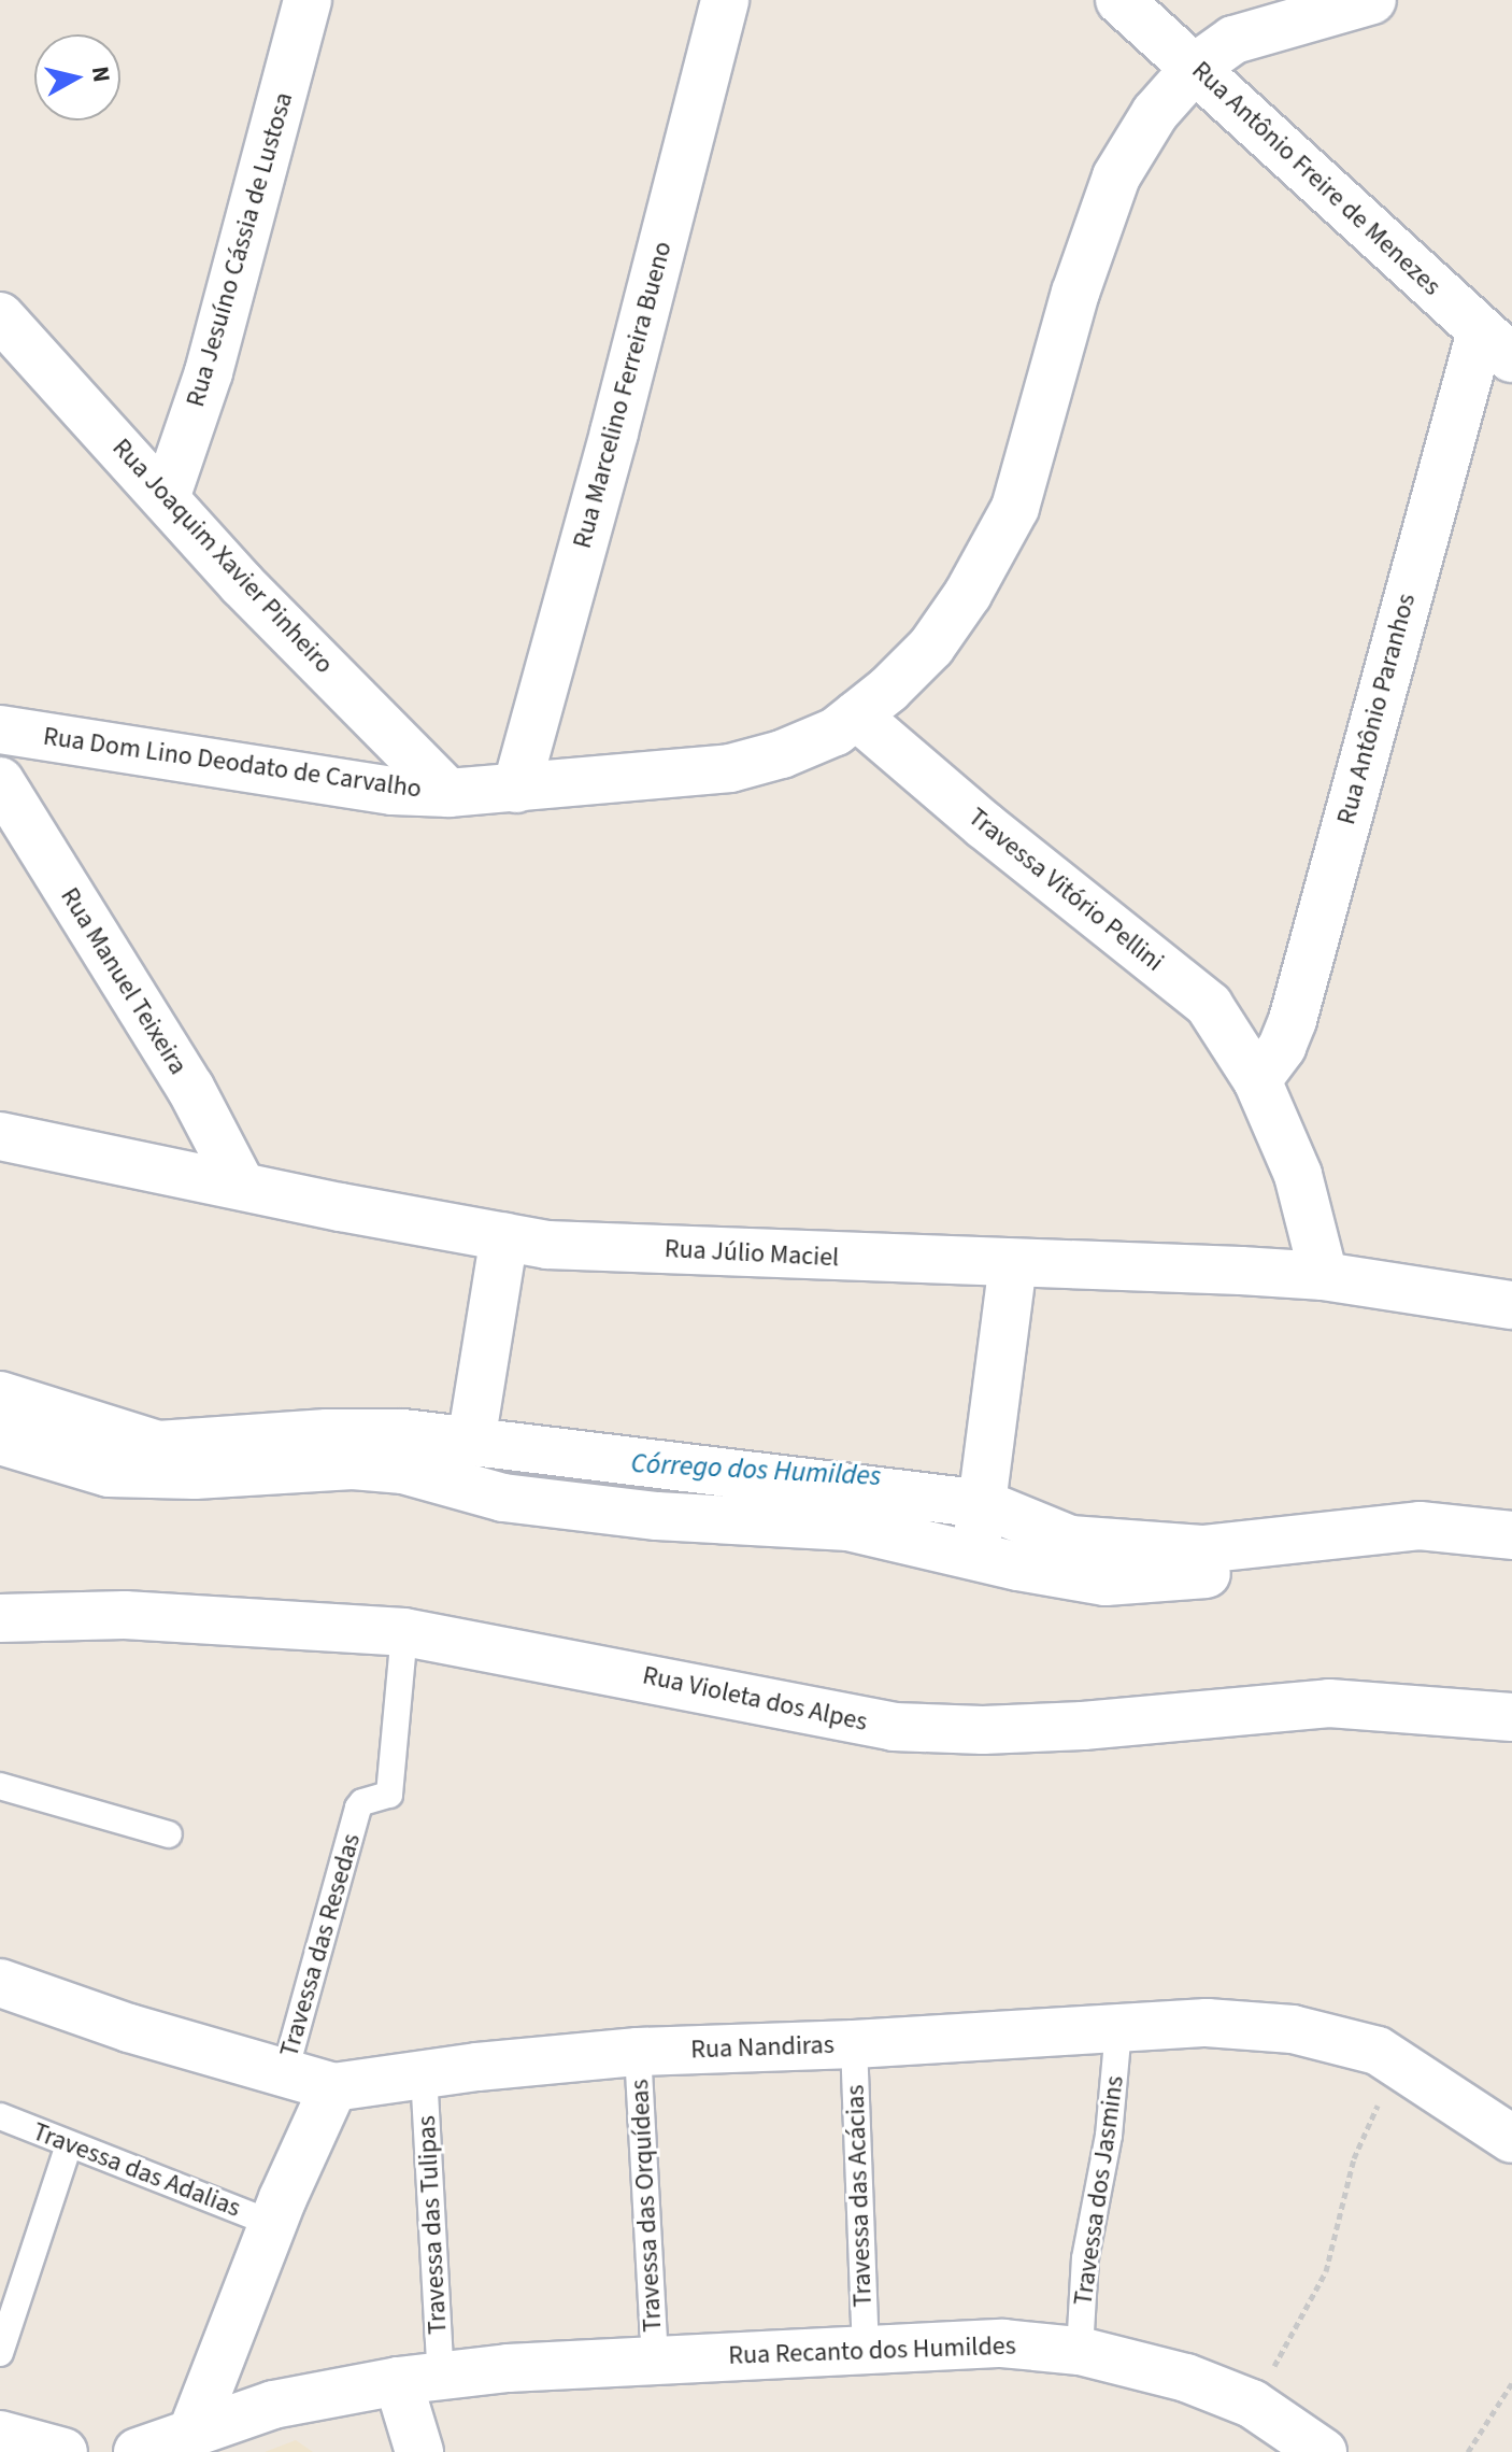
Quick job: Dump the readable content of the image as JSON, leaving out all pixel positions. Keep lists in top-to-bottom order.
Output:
{
  "streets": {
    "street": [
      "Rua Antônio Freire de Menezes",
      "Rua Jesuíno Cássia de Lustosa",
      "Rua Marcelino Ferreira Bueno",
      "Rua Joaquim Xavier Pinheiro",
      "Rua Antônio Paranhos",
      "Rua Dom Lino Deodato de Carvalho",
      "Travessa Vitório Pellini",
      "Rua Manuel Teixeira",
      "Rua Júlio Maciel",
      "Rua Violeta dos Alpes",
      "Rua Nandiras",
      "Rua Recanto dos Humildes"
    ],
    "lane": [
      "Travessa das Resedas",
      "Travessa das Adalias",
      "Travessa dos Jasmins",
      "Travessa das Acácias",
      "Travessa das Orquídeas",
      "Travessa das Tulipas"
    ]
  },
  "crossings": [
    ["Rua Antônio Freire de Menezes", "Rua Antônio Paranhos"],
    ["Rua Antônio Freire de Menezes", "Rua Dom Lino Deodato de Carvalho"],
    ["Rua Jesuíno Cássia de Lustosa", "Rua Joaquim Xavier Pinheiro"],
    ["Rua Marcelino Ferreira Bueno", "Rua Dom Lino Deodato de Carvalho"],
    ["Rua Joaquim Xavier Pinheiro", "Rua Dom Lino Deodato de Carvalho"],
    ["Rua Antônio Paranhos", "Travessa Vitório Pellini"],
    ["Rua Dom Lino Deodato de Carvalho", "Travessa Vitório Pellini"],
    ["Travessa Vitório Pellini", "Rua Júlio Maciel"],
    ["Rua Manuel Teixeira", "Rua Júlio Maciel"],
    ["Rua Violeta dos Alpes", "Travessa das Resedas"],
    ["Travessa das Resedas", "Rua Nandiras"],
    ["Rua Nandiras", "Travessa dos Jasmins"],
    ["Rua Nandiras", "Travessa das Acácias"],
    ["Rua Nandiras", "Travessa das Orquídeas"],
    ["Rua Nandiras", "Travessa das Tulipas"],
    ["Travessa dos Jasmins", "Rua Recanto dos Humildes"],
    ["Travessa das Acácias", "Rua Recanto dos Humildes"],
    ["Travessa das Orquídeas", "Rua Recanto dos Humildes"],
    ["Travessa das Tulipas", "Rua Recanto dos Humildes"]
  ],
  "water": ["Córrego dos Humildes"],
  "north": "right"
}
